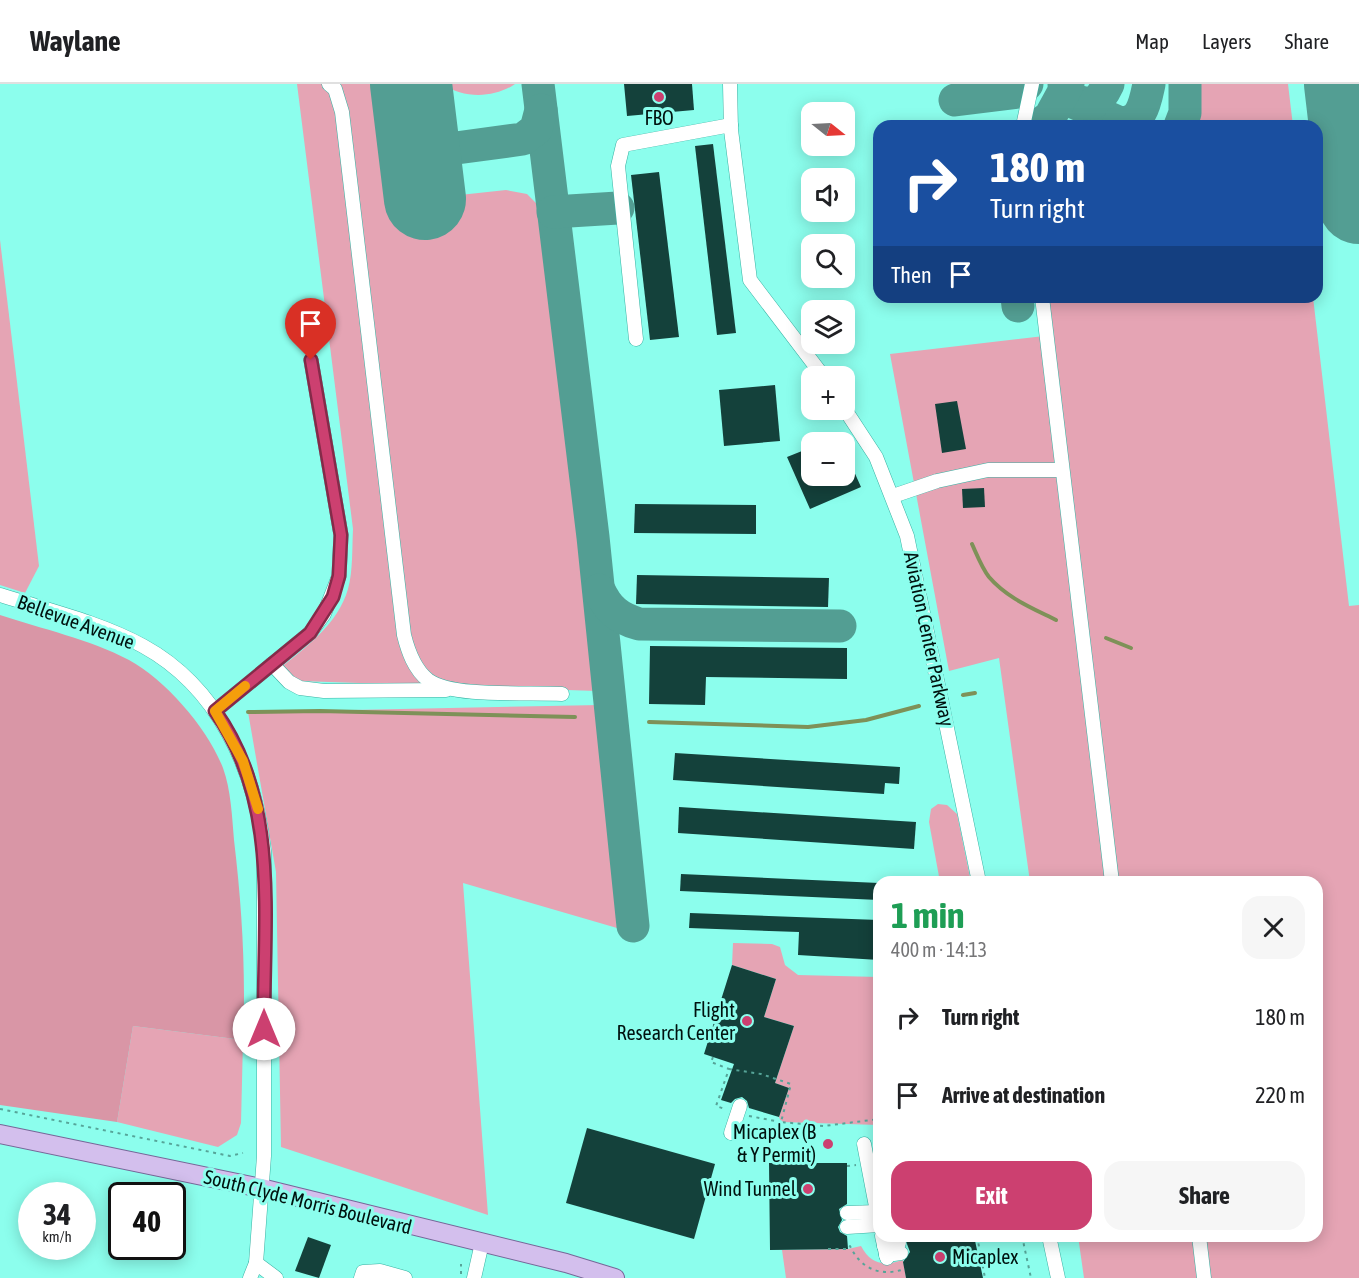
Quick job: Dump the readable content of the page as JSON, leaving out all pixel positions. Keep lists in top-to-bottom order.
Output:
{
  "streets": {
    "main road": ["South Clyde Morris Boulevard"],
    "street": ["Bellevue Avenue", "Aviation Center Parkway"]
  },
  "crossings": [
    ["Bellevue Avenue", "South Clyde Morris Boulevard"]
  ],
  "places": [
    "FBO",
    "Flight Research Center",
    "Micaplex (B & Y Permit)",
    "Wind Tunnel",
    "Micaplex"
  ],
  "north": "right",
  "page": {
    "header": "Waylane",
    "nav": ["Map", "Layers", "Share"],
    "map_buttons": ["+", "−"],
    "turn": ["180 m", "Turn right"],
    "then": "Then",
    "heading": ["1 min", "400 m · 14:13"],
    "list": [
      {
        "name": "Turn right",
        "value": "180 m"
      },
      {
        "name": "Arrive at destination",
        "value": "220 m"
      }
    ],
    "buttons": ["Exit", "Share"],
    "speed": "34 km/h",
    "limit": "40"
  }
}
